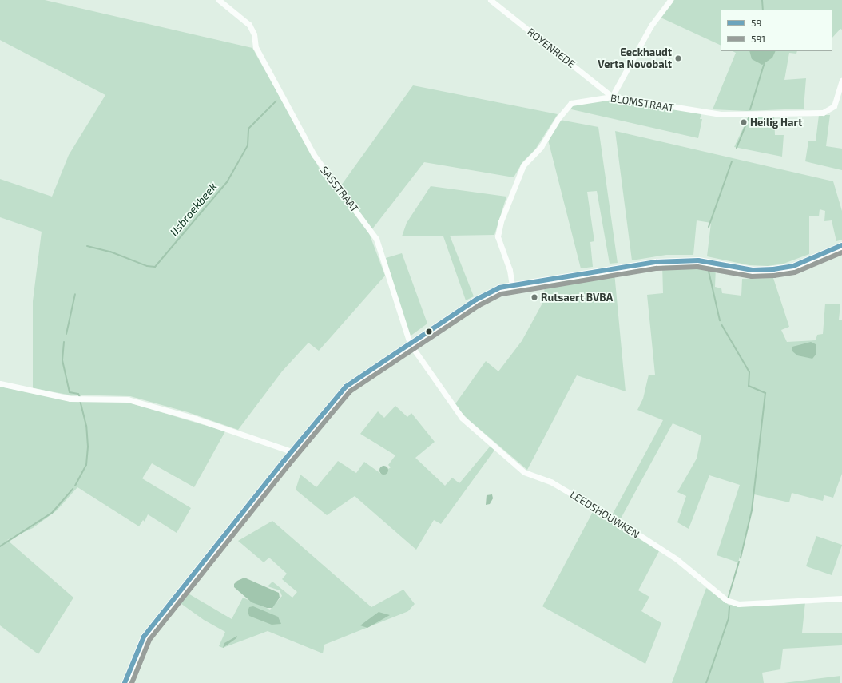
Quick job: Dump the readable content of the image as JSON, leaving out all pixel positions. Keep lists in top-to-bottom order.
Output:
{
  "streets": {
    "street": [
      "ROYENREDE",
      "BLOMSTRAAT",
      "SASSTRAAT",
      "LEEDSHOUWKEN"
    ]
  },
  "crossings": [
    ["ROYENREDE", "BLOMSTRAAT"],
    ["SASSTRAAT", "LEEDSHOUWKEN"]
  ],
  "water": ["IJsbroekbeek"],
  "places": ["Eeckhaudt Verta Novobalt", "Heilig Hart", "Rutsaert BVBA"],
  "lines": ["transit line 59", "transit line 591"],
  "legend": ["59", "591"]
}
